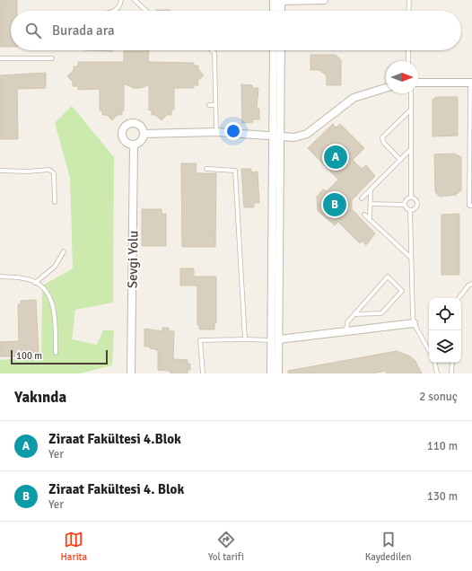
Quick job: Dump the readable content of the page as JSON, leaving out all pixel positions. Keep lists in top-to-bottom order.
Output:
{
  "streets": {
    "street": ["Sevgi Yolu"]
  },
  "scale_bar": "100 m",
  "north": "right",
  "page": {
    "search": "Burada ara",
    "pins": ["A", "B"],
    "scale": "100 m",
    "heading": ["Yakında", "2 sonuç"],
    "list": [
      {
        "mark": "A",
        "name": "Ziraat Fakültesi 4.Blok",
        "note": "Yer",
        "value": "110 m"
      },
      {
        "mark": "B",
        "name": "Ziraat Fakültesi 4. Blok",
        "note": "Yer",
        "value": "130 m"
      }
    ],
    "nav": ["Harita", "Yol tarifi", "Kaydedilen"]
  }
}
